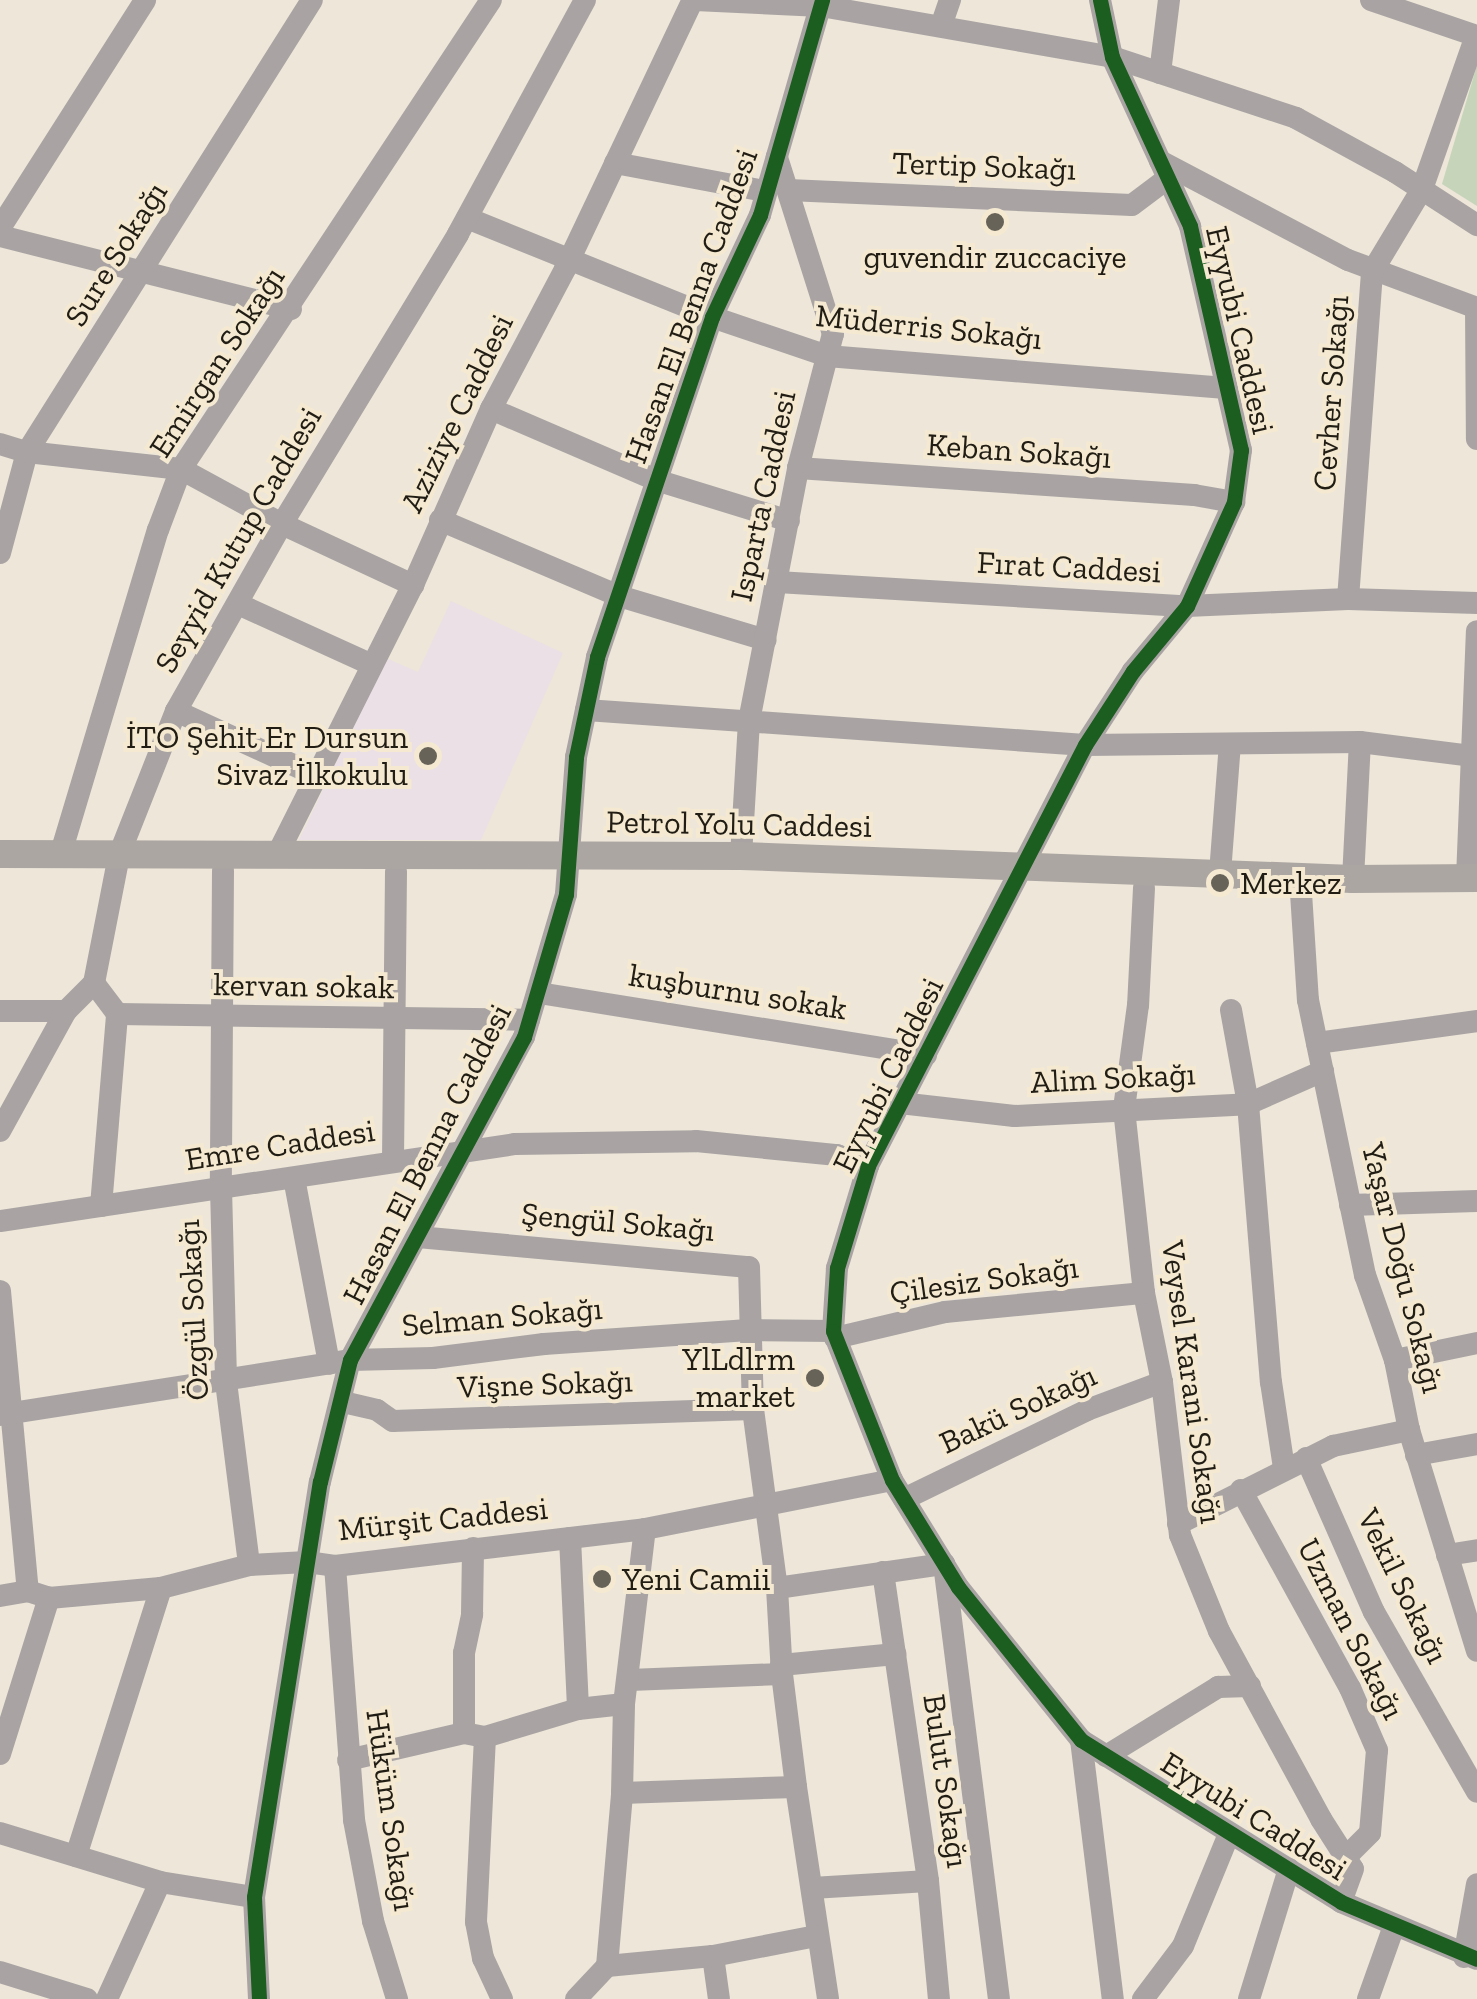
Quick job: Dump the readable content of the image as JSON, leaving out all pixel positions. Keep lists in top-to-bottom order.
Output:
{
  "streets": {
    "main road": ["Petrol Yolu Caddesi"],
    "street": [
      "Tertip Sokağı",
      "Sure Sokağı",
      "Hasan El Benna Caddesi",
      "Müderris Sokağı",
      "Eyyubi Caddesi",
      "Emirgan Sokağı",
      "Cevher Sokağı",
      "Aziziye Caddesi",
      "Keban Sokağı",
      "Isparta Caddesi",
      "Seyyid Kutup Caddesi",
      "Fırat Caddesi",
      "kervan sokak",
      "kuşburnu sokak",
      "Alim Sokağı",
      "Emre Caddesi",
      "Şengül Sokağı",
      "Yaşar Doğu Sokağı",
      "Çilesiz Sokağı",
      "Özgül Sokağı",
      "Selman Sokağı",
      "Veysel Karani Sokağı",
      "Vişne Sokağı",
      "Bakü Sokağı",
      "Mürşit Caddesi",
      "Vekil Sokağı",
      "Uzman Sokağı",
      "Bulut Sokağı",
      "Hüküm Sokağı"
    ]
  },
  "crossings": [
    ["Tertip Sokağı", "Hasan El Benna Caddesi"],
    ["Tertip Sokağı", "Eyyubi Caddesi"],
    ["Tertip Sokağı", "Aziziye Caddesi"],
    ["Tertip Sokağı", "Isparta Caddesi"],
    ["Hasan El Benna Caddesi", "Müderris Sokağı"],
    ["Hasan El Benna Caddesi", "Isparta Caddesi"],
    ["Hasan El Benna Caddesi", "Petrol Yolu Caddesi"],
    ["Hasan El Benna Caddesi", "kervan sokak"],
    ["Hasan El Benna Caddesi", "kuşburnu sokak"],
    ["Hasan El Benna Caddesi", "Emre Caddesi"],
    ["Hasan El Benna Caddesi", "Şengül Sokağı"],
    ["Hasan El Benna Caddesi", "Selman Sokağı"],
    ["Hasan El Benna Caddesi", "Vişne Sokağı"],
    ["Hasan El Benna Caddesi", "Mürşit Caddesi"],
    ["Müderris Sokağı", "Eyyubi Caddesi"],
    ["Müderris Sokağı", "Aziziye Caddesi"],
    ["Müderris Sokağı", "Isparta Caddesi"],
    ["Müderris Sokağı", "Seyyid Kutup Caddesi"],
    ["Eyyubi Caddesi", "Keban Sokağı"],
    ["Eyyubi Caddesi", "Fırat Caddesi"],
    ["Eyyubi Caddesi", "Petrol Yolu Caddesi"],
    ["Eyyubi Caddesi", "kuşburnu sokak"],
    ["Eyyubi Caddesi", "Alim Sokağı"],
    ["Eyyubi Caddesi", "Emre Caddesi"],
    ["Eyyubi Caddesi", "Çilesiz Sokağı"],
    ["Eyyubi Caddesi", "Selman Sokağı"],
    ["Eyyubi Caddesi", "Bakü Sokağı"],
    ["Eyyubi Caddesi", "Mürşit Caddesi"],
    ["Emirgan Sokağı", "Petrol Yolu Caddesi"],
    ["Cevher Sokağı", "Fırat Caddesi"],
    ["Aziziye Caddesi", "Petrol Yolu Caddesi"],
    ["Keban Sokağı", "Isparta Caddesi"],
    ["Isparta Caddesi", "Fırat Caddesi"],
    ["Isparta Caddesi", "Petrol Yolu Caddesi"],
    ["Seyyid Kutup Caddesi", "Petrol Yolu Caddesi"],
    ["Petrol Yolu Caddesi", "Yaşar Doğu Sokağı"],
    ["Petrol Yolu Caddesi", "Özgül Sokağı"],
    ["Petrol Yolu Caddesi", "Veysel Karani Sokağı"],
    ["kervan sokak", "Özgül Sokağı"],
    ["Alim Sokağı", "Yaşar Doğu Sokağı"],
    ["Alim Sokağı", "Veysel Karani Sokağı"],
    ["Emre Caddesi", "Özgül Sokağı"],
    ["Şengül Sokağı", "Selman Sokağı"],
    ["Çilesiz Sokağı", "Selman Sokağı"],
    ["Çilesiz Sokağı", "Veysel Karani Sokağı"],
    ["Özgül Sokağı", "Selman Sokağı"],
    ["Özgül Sokağı", "Mürşit Caddesi"],
    ["Veysel Karani Sokağı", "Bakü Sokağı"],
    ["Veysel Karani Sokağı", "Uzman Sokağı"],
    ["Bakü Sokağı", "Mürşit Caddesi"],
    ["Mürşit Caddesi", "Hüküm Sokağı"]
  ],
  "places": [
    "guvendir zuccaciye",
    "İTO Şehit Er Dursun Sivaz İlkokulu",
    "Merkez",
    "YlLdlrm market",
    "Yeni Camii"
  ]
}
